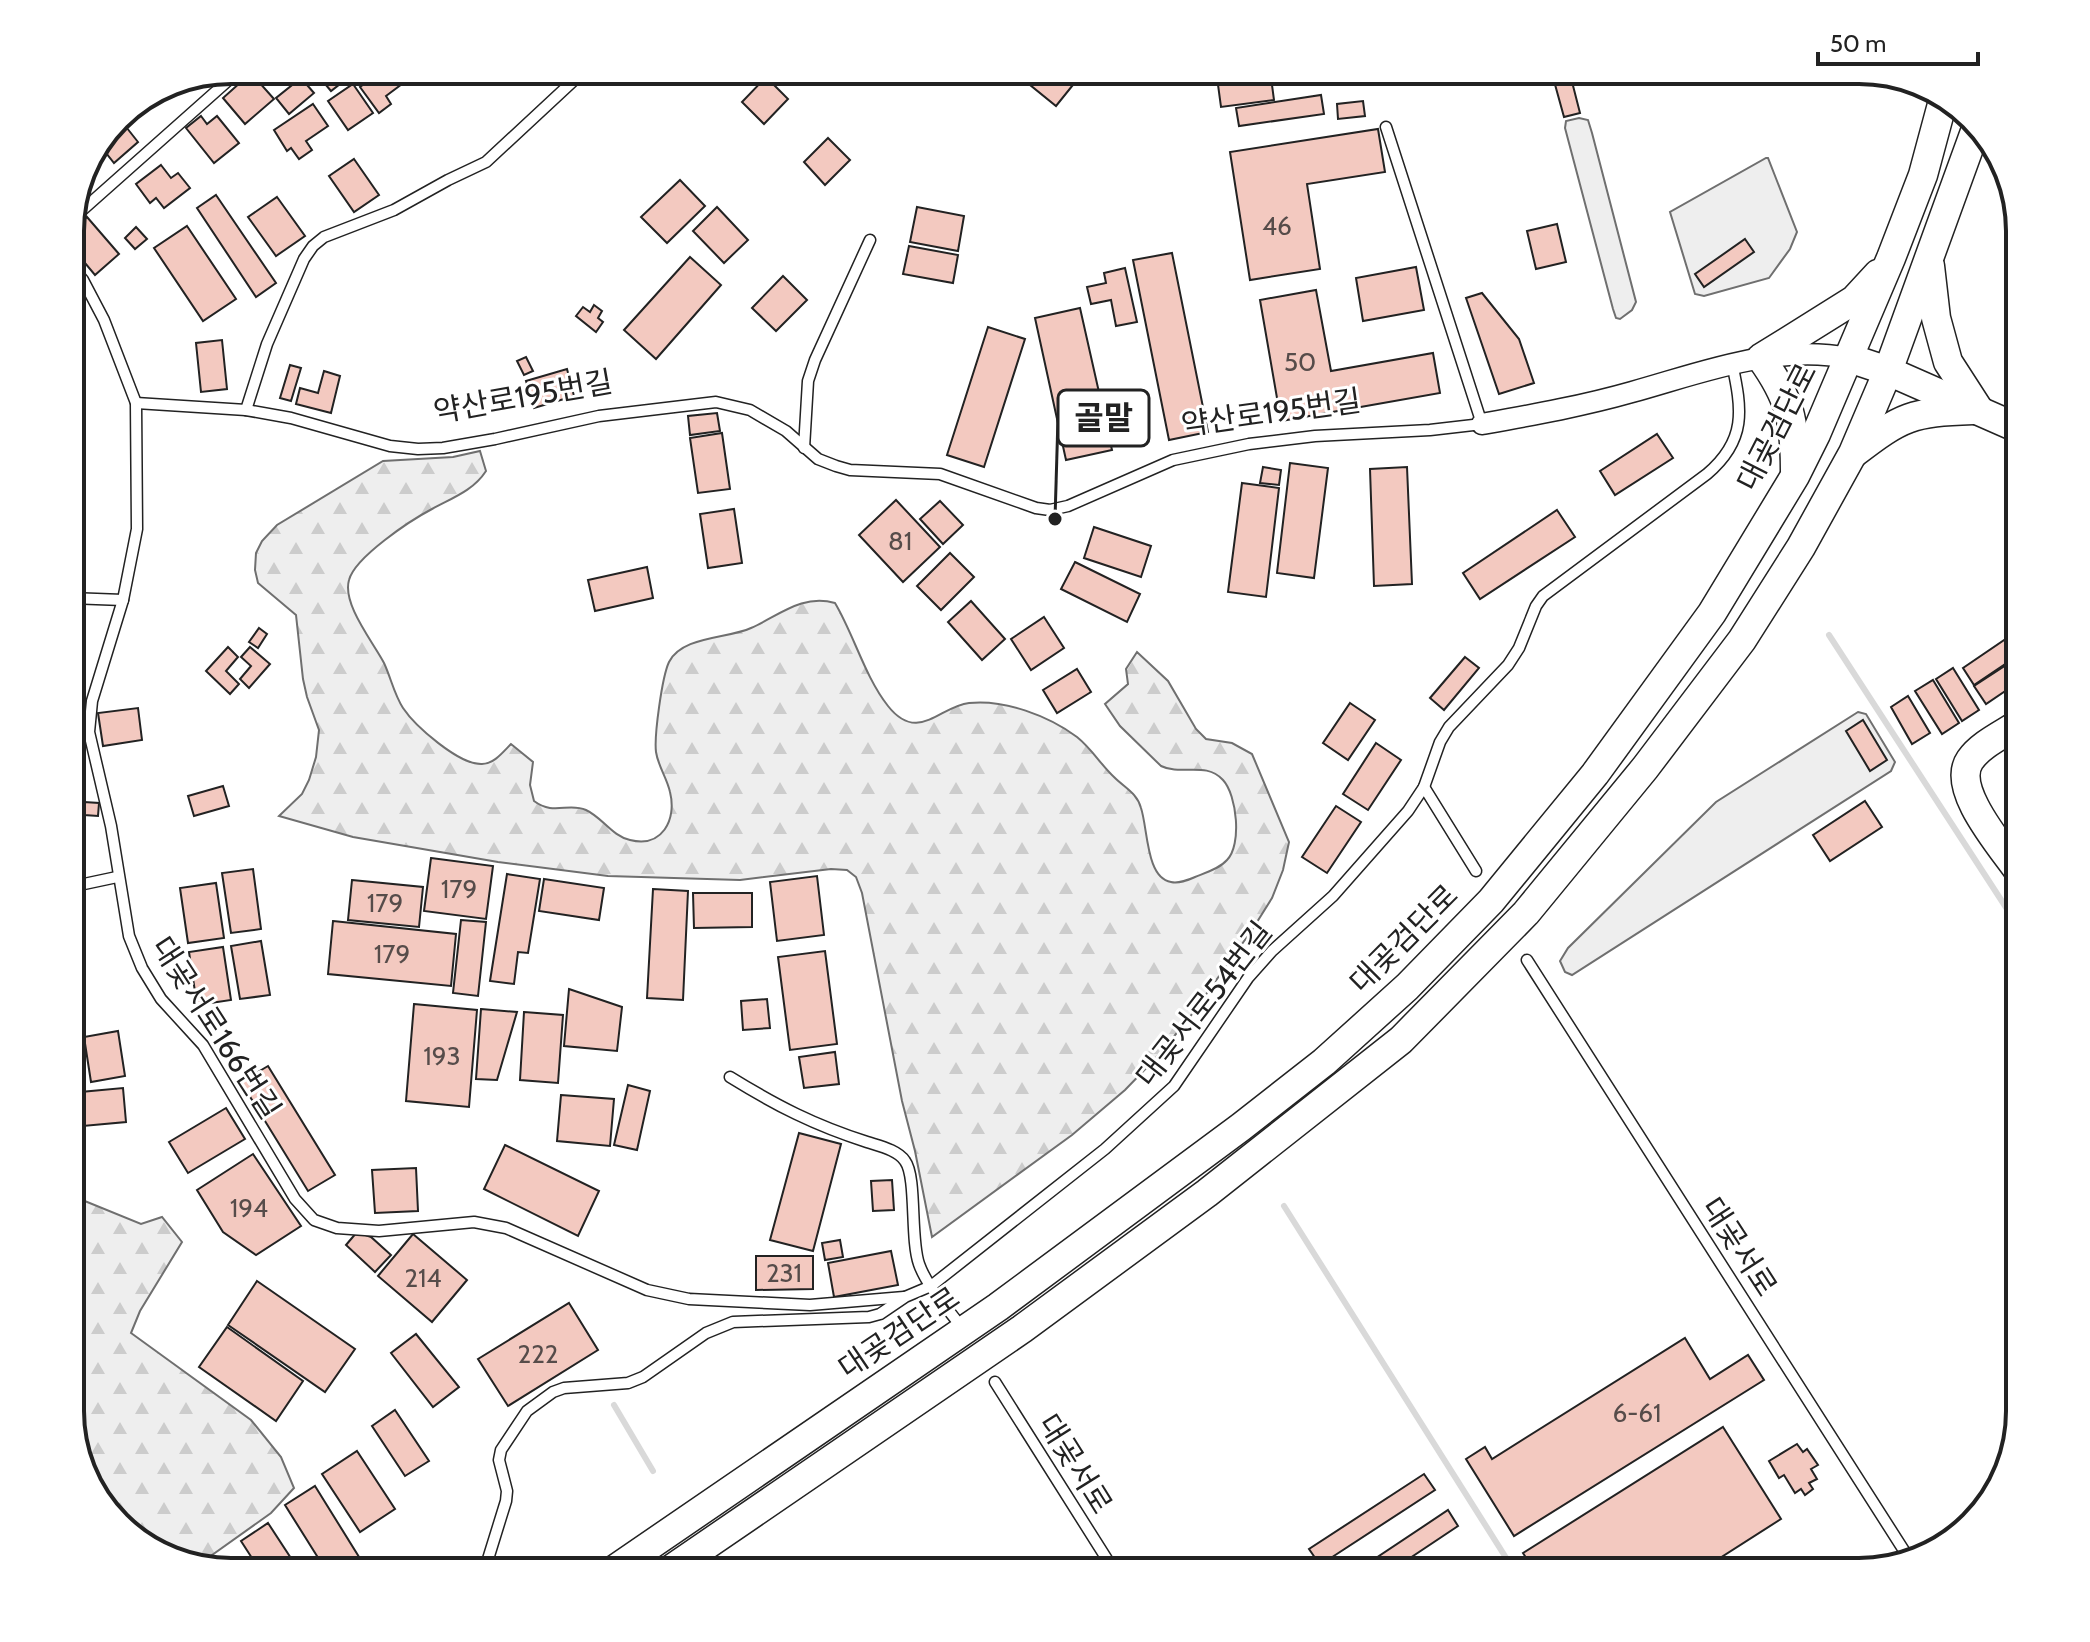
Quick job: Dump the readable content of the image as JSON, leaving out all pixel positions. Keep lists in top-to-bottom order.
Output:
{
  "streets": {
    "main road": ["약산로195번길", "대곶검단로"],
    "lane": ["대곶서로54번길", "대곶서로166번길", "대곶서로"]
  },
  "crossings": [
    ["약산로195번길", "대곶검단로"],
    ["약산로195번길", "대곶서로54번길"],
    ["약산로195번길", "대곶서로166번길"],
    ["대곶서로54번길", "대곶서로166번길"]
  ],
  "places": ["골말"],
  "house_numbers": [
    "46",
    "50",
    "81",
    "179",
    "179",
    "179",
    "193",
    "194",
    "231",
    "214",
    "222",
    "6-61"
  ],
  "scale_bar": "50 m"
}
